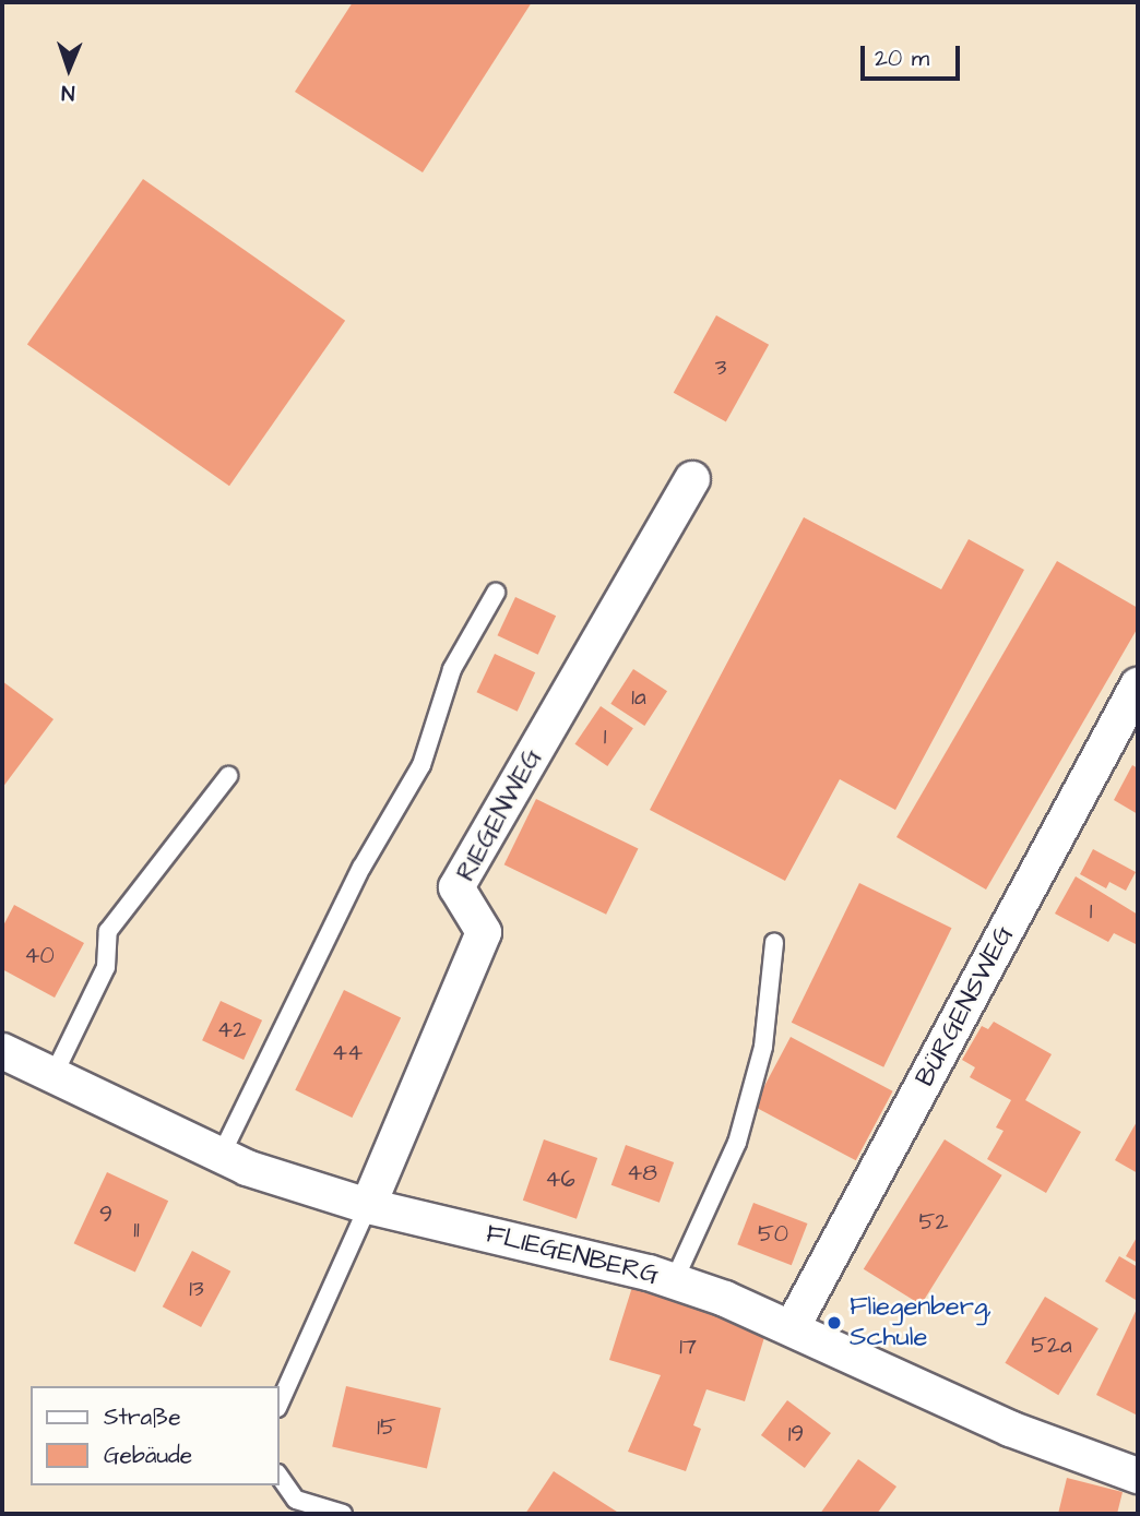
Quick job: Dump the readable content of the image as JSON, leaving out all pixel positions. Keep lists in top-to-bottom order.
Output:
{
  "streets": {
    "street": ["RIEGENWEG", "BÜRGENSWEG", "FLIEGENBERG"]
  },
  "crossings": [
    ["RIEGENWEG", "FLIEGENBERG"],
    ["BÜRGENSWEG", "FLIEGENBERG"]
  ],
  "places": ["Fliegenberg, Schule"],
  "house_numbers": [
    "3",
    "1a",
    "1",
    "1",
    "40",
    "42",
    "44",
    "48",
    "46",
    "9",
    "52",
    "11",
    "50",
    "13",
    "52a",
    "17",
    "15",
    "19"
  ],
  "legend": ["Straße", "Gebäude"],
  "scale_bar": "20 m",
  "north": "bottom"
}
